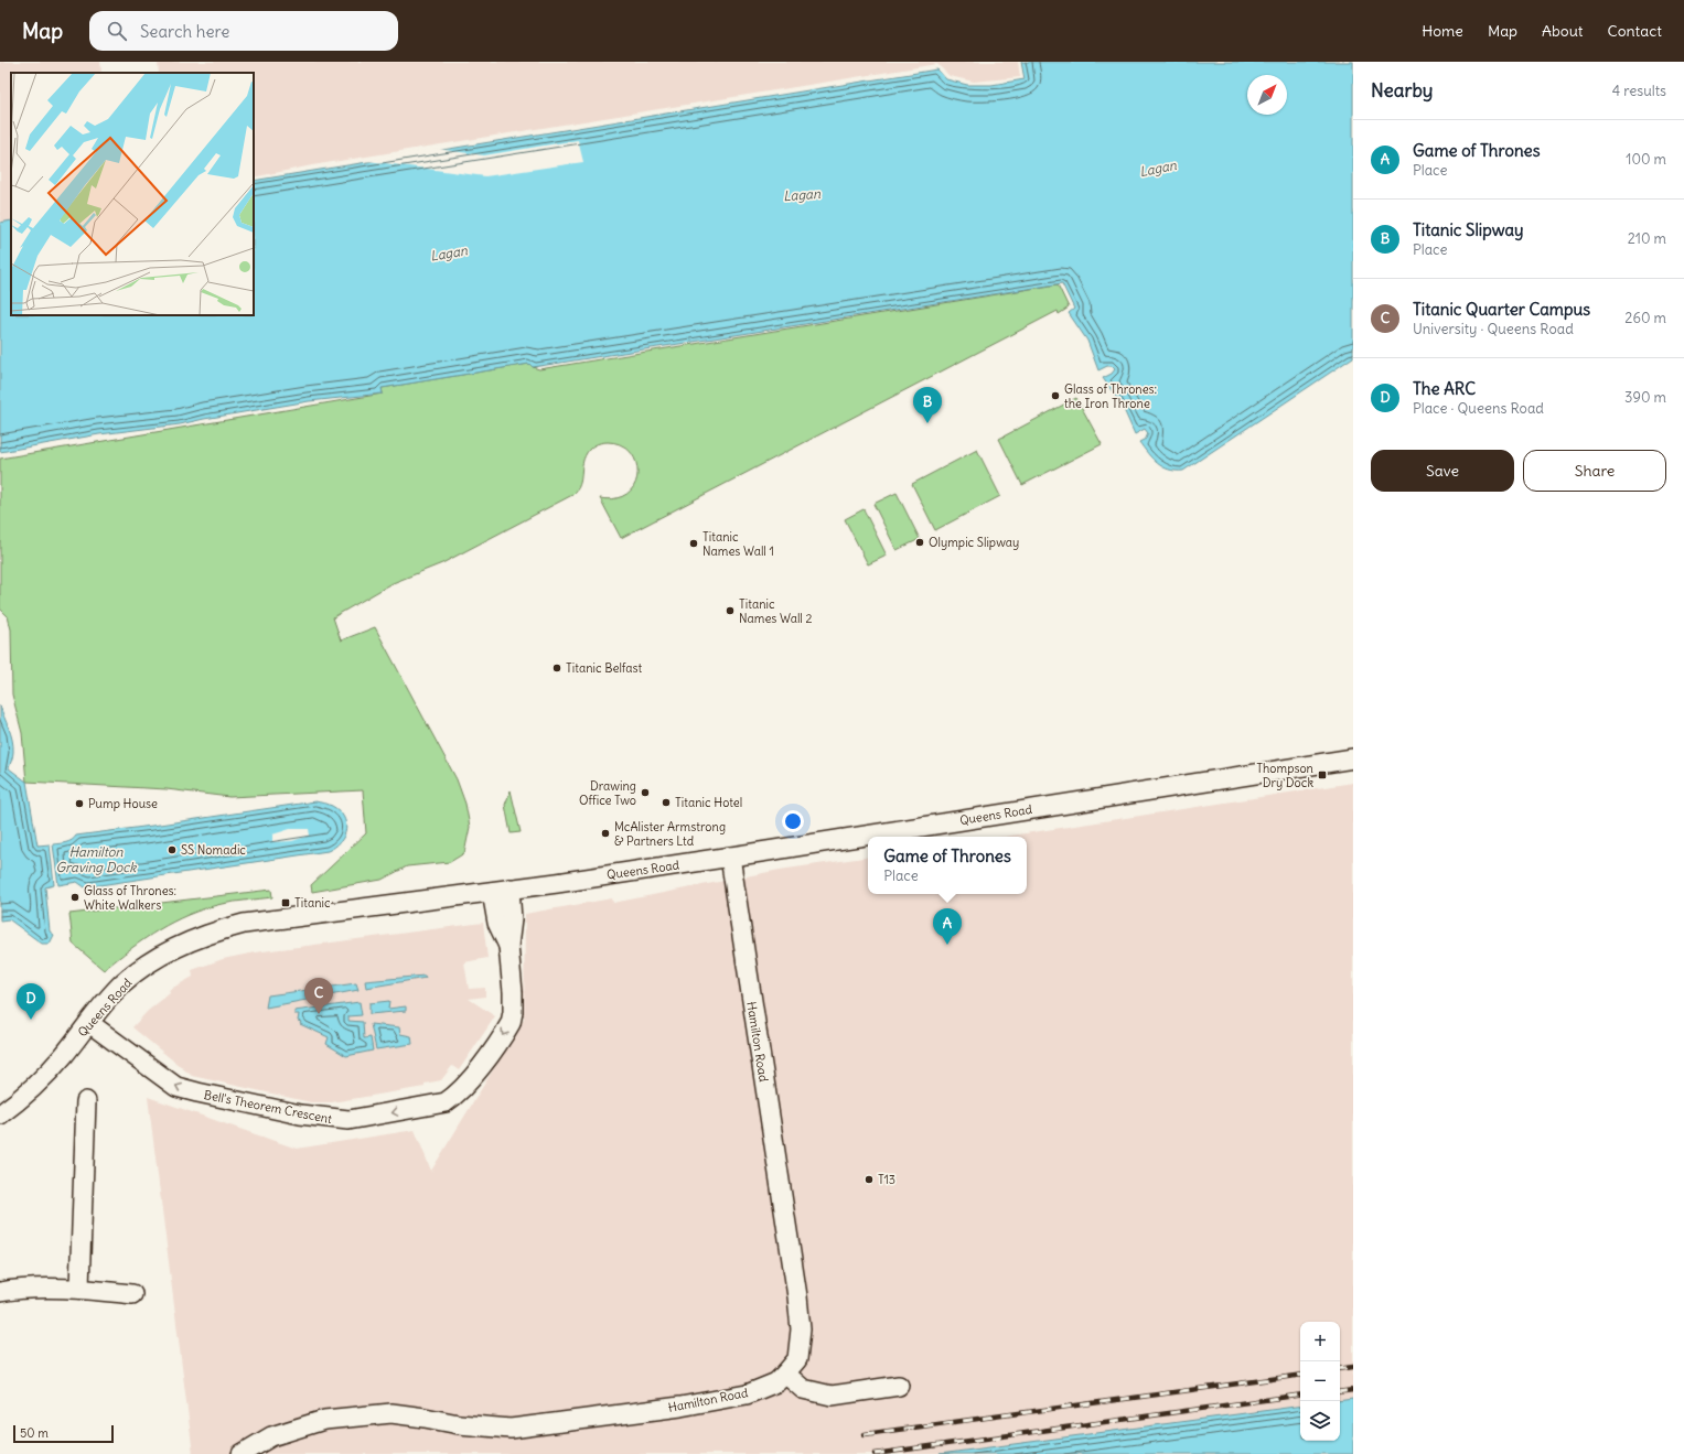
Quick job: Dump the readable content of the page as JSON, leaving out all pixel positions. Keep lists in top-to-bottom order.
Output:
{
  "streets": {
    "street": ["Queens Road", "Hamilton Road", "Bell's Theorem Crescent"]
  },
  "crossings": [
    ["Queens Road", "Hamilton Road"],
    ["Queens Road", "Bell's Theorem Crescent"]
  ],
  "water": ["Lagan", "Hamilton Graving Dock"],
  "places": {
    "other": [
      "Glass of Thrones: the Iron Throne",
      "Olympic Slipway",
      "Titanic Names Wall 1",
      "Titanic Names Wall 2",
      "Titanic Belfast",
      "Drawing Office Two",
      "Titanic Hotel",
      "Pump House",
      "McAlister Armstrong & Partners Ltd",
      "SS Nomadic",
      "Glass of Thrones: White Walkers",
      "T13"
    ],
    "transit": ["Thompson Dry Dock", "Titanic"]
  },
  "scale_bar": "50 m",
  "north": "top right",
  "page": {
    "header": "Map",
    "search": "Search here",
    "nav": [
      "Home",
      "Map",
      "About",
      "Contact"
    ],
    "heading": ["Nearby", "4 results"],
    "list": [
      {
        "mark": "A",
        "name": "Game of Thrones",
        "note": "Place",
        "value": "100 m"
      },
      {
        "mark": "B",
        "name": "Titanic Slipway",
        "note": "Place",
        "value": "210 m"
      },
      {
        "mark": "C",
        "name": "Titanic Quarter Campus",
        "note": "University · Queens Road",
        "value": "260 m"
      },
      {
        "mark": "D",
        "name": "The ARC",
        "note": "Place · Queens Road",
        "value": "390 m"
      }
    ],
    "pins": [
      "B",
      "A",
      "C",
      "D"
    ],
    "buttons": ["Save", "Share"],
    "popup": ["Game of Thrones", "Place"],
    "map_buttons": ["+", "−"],
    "scale": "50 m"
  }
}
